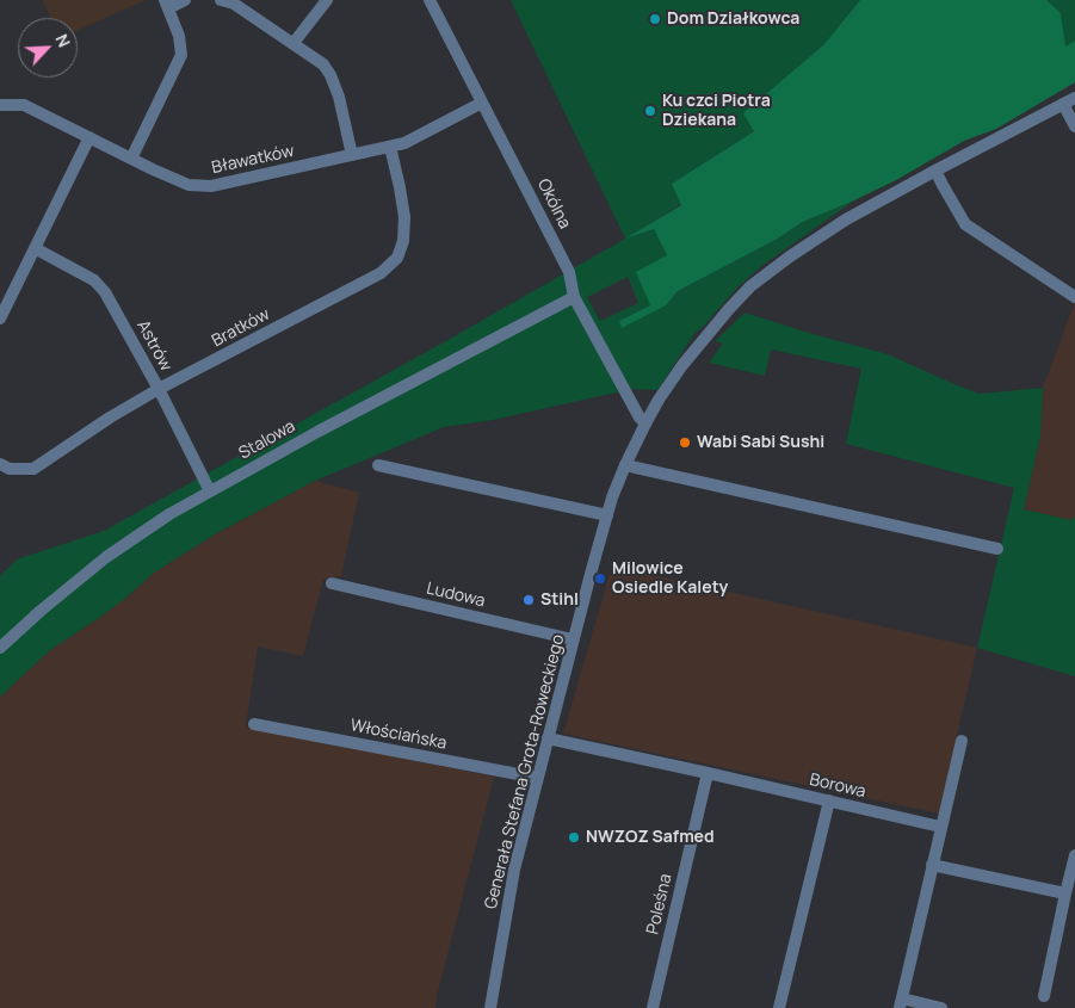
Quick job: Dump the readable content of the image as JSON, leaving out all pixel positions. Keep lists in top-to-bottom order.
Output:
{
  "streets": {
    "street": [
      "Bławatków",
      "Okólna",
      "Bratków",
      "Astrów",
      "Stalowa",
      "Ludowa",
      "Włościańska",
      "Generała Stefana Grota-Roweckiego",
      "Borowa",
      "Poleśna"
    ]
  },
  "crossings": [
    ["Bławatków", "Okólna"],
    ["Bławatków", "Bratków"],
    ["Okólna", "Stalowa"],
    ["Okólna", "Generała Stefana Grota-Roweckiego"],
    ["Bratków", "Astrów"],
    ["Astrów", "Stalowa"],
    ["Ludowa", "Generała Stefana Grota-Roweckiego"],
    ["Włościańska", "Generała Stefana Grota-Roweckiego"],
    ["Generała Stefana Grota-Roweckiego", "Borowa"],
    ["Borowa", "Poleśna"]
  ],
  "places": [
    "Dom Działkowca",
    "Ku czci Piotra Dziekana",
    "Wabi Sabi Sushi",
    "Milowice Osiedle Kalety",
    "Stihl",
    "NWZOZ Safmed"
  ],
  "north": "top right"
}
